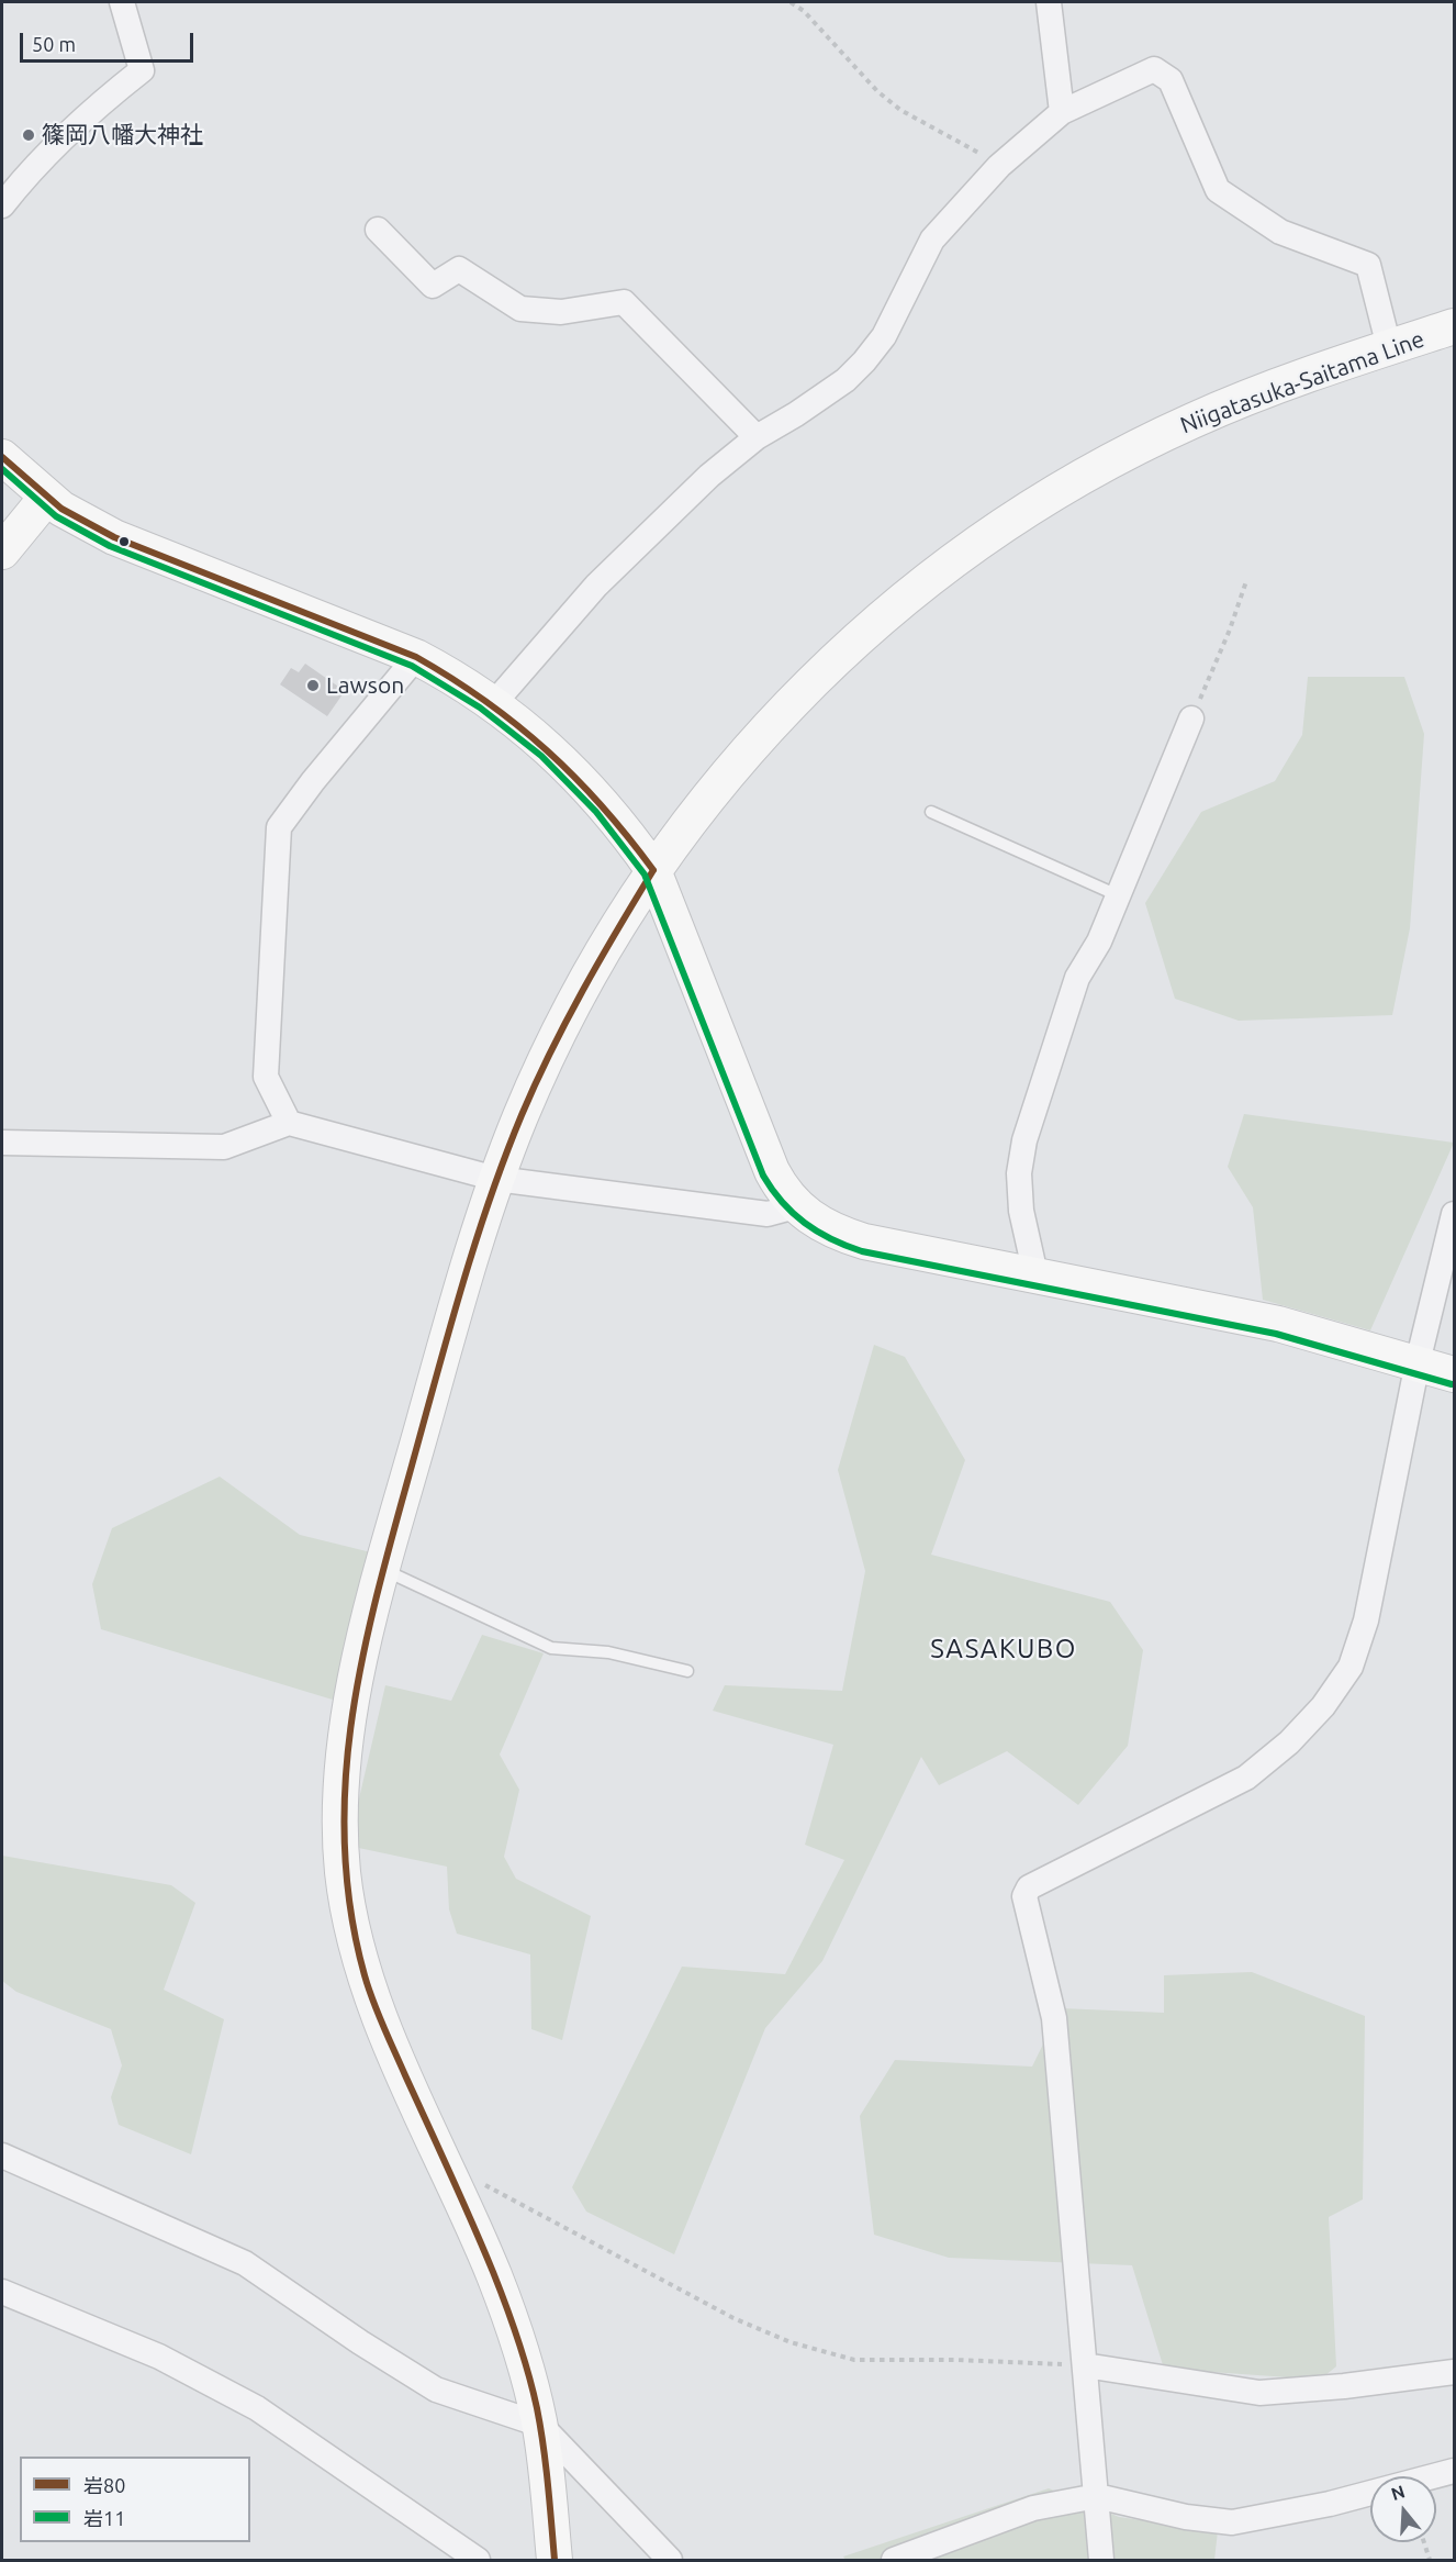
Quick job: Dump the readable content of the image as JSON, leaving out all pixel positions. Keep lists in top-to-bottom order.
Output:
{
  "streets": {
    "main road": ["Niigatasuka-Saitama Line"]
  },
  "districts": ["SASAKUBO"],
  "places": ["篠岡八幡大神社", "Lawson"],
  "lines": ["transit line 岩80", "transit line 岩11"],
  "legend": ["岩80", "岩11"],
  "scale_bar": "50 m",
  "north": "top"
}
